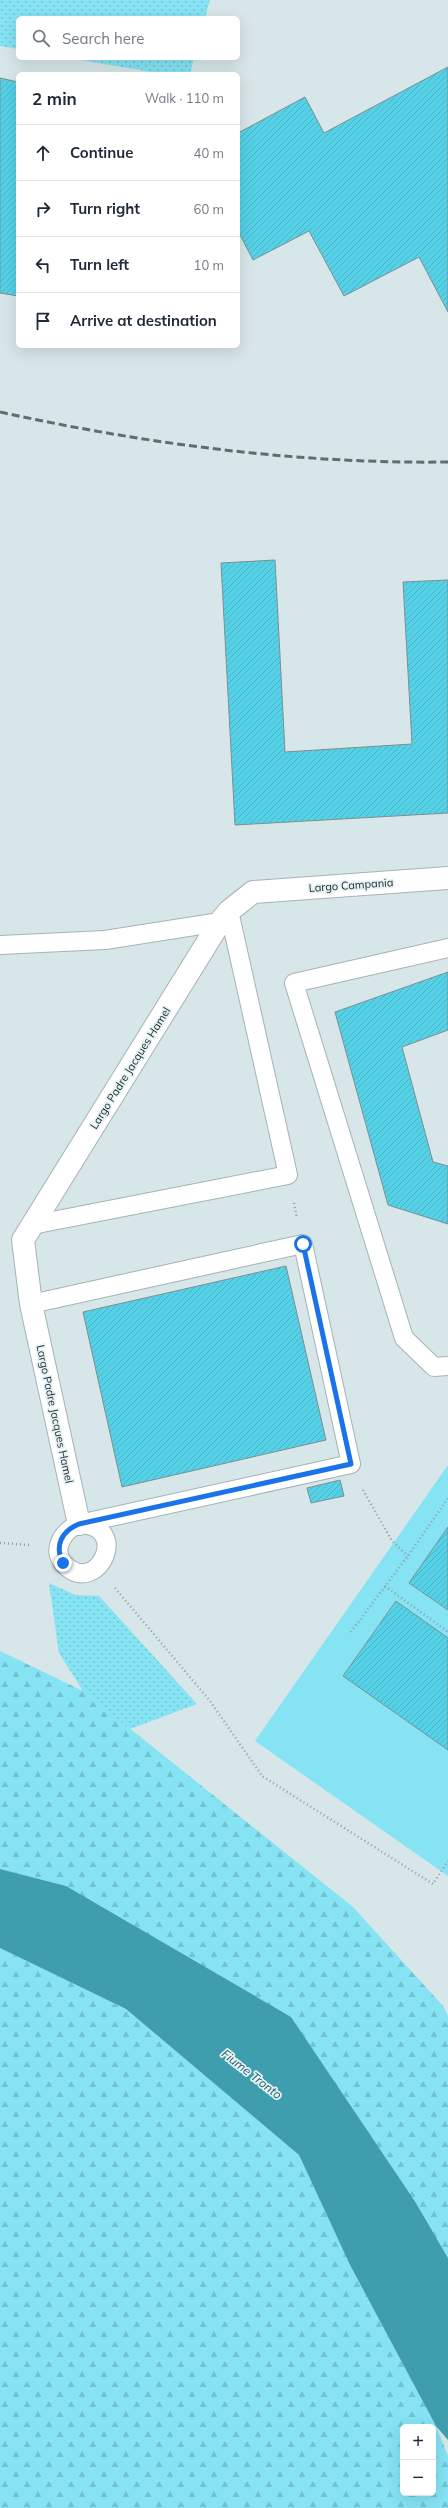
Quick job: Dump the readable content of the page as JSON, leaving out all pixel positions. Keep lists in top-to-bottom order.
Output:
{
  "streets": {
    "street": ["Largo Campania", "Largo Padre Jacques Hamel"]
  },
  "crossings": [
    ["Largo Campania", "Largo Padre Jacques Hamel"]
  ],
  "water": ["Fiume Tronto"],
  "page": {
    "search": "Search here",
    "heading": ["2 min", "Walk · 110 m"],
    "list": [
      ["Continue", "40 m"],
      ["Turn right", "60 m"],
      ["Turn left", "10 m"],
      "Arrive at destination"
    ],
    "map_buttons": ["+", "−"]
  }
}
